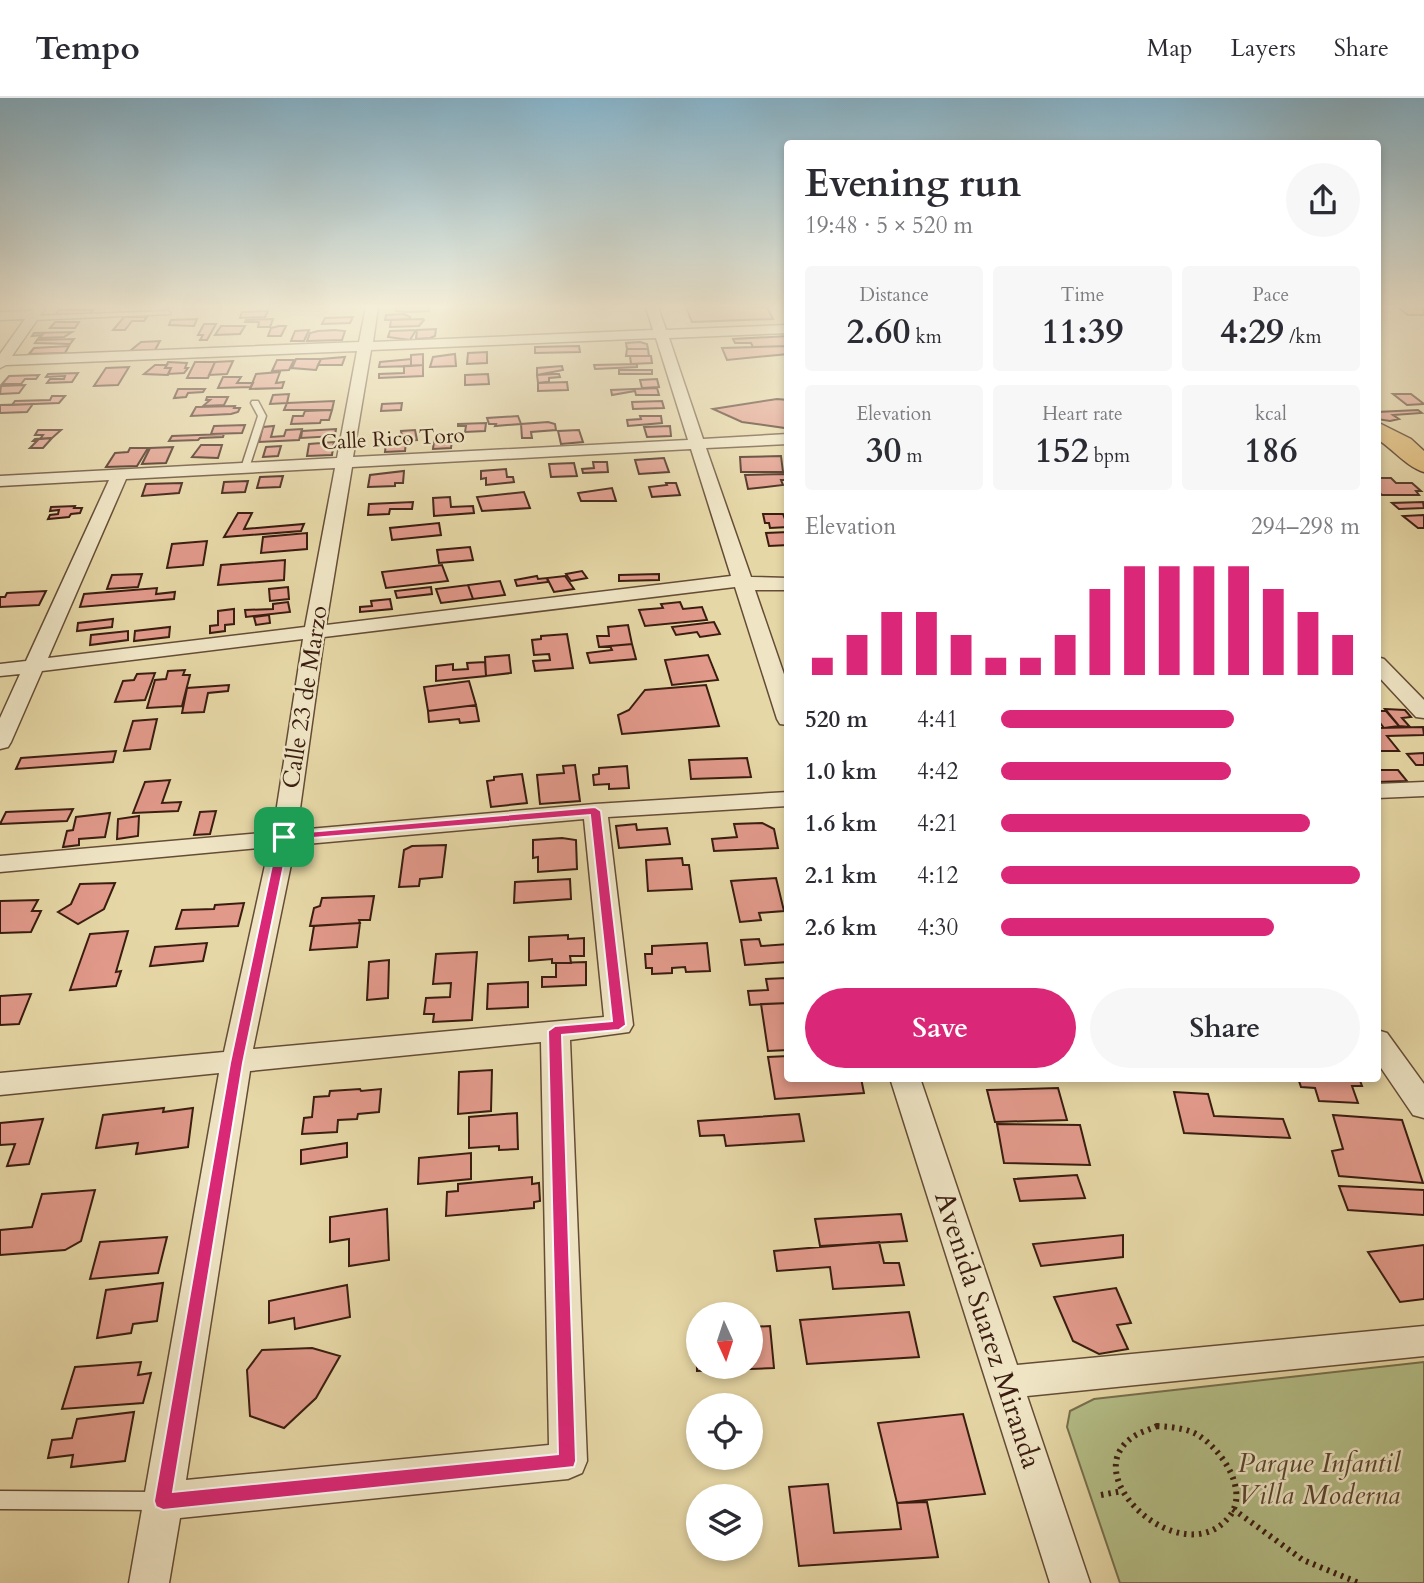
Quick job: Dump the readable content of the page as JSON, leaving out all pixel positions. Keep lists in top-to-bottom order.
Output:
{
  "streets": {
    "street": ["Calle Rico Toro", "Calle 23 de Marzo", "Avenida Suarez Miranda"]
  },
  "crossings": [
    ["Calle Rico Toro", "Calle 23 de Marzo"]
  ],
  "parks": ["Parque Infantil Villa Moderna"],
  "north": "bottom",
  "page": {
    "header": "Tempo",
    "nav": ["Map", "Layers", "Share"],
    "heading": ["Evening run", "19:48 · 5 × 520 m"],
    "stats": [
      ["Distance", "2.60 km"],
      ["Time", "11:39"],
      ["Pace", "4:29 /km"],
      ["Elevation", "30 m"],
      ["Heart rate", "152 bpm"],
      ["kcal", "186"]
    ],
    "chart": ["Elevation", "294–298 m"],
    "list": [
      {
        "name": "520 m",
        "note": "4:41"
      },
      {
        "name": "1.0 km",
        "note": "4:42"
      },
      {
        "name": "1.6 km",
        "note": "4:21"
      },
      {
        "name": "2.1 km",
        "note": "4:12"
      },
      {
        "name": "2.6 km",
        "note": "4:30"
      }
    ],
    "buttons": ["Save", "Share"]
  }
}
